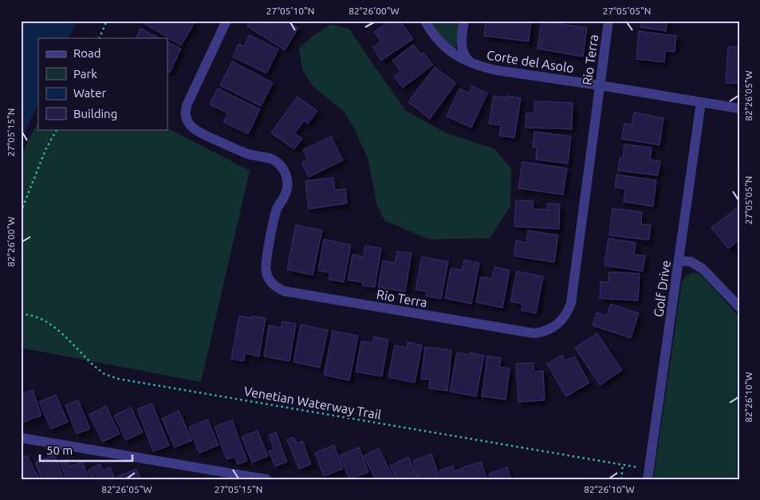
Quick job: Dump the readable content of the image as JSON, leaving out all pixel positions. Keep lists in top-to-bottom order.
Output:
{
  "streets": {
    "street": ["Rio Terra", "Corte del Asolo", "Golf Drive"],
    "path": ["Venetian Waterway Trail"]
  },
  "crossings": [
    ["Rio Terra", "Corte del Asolo"],
    ["Corte del Asolo", "Golf Drive"],
    ["Golf Drive", "Venetian Waterway Trail"]
  ],
  "legend": [
    "Road",
    "Park",
    "Water",
    "Building"
  ],
  "scale_bar": "50 m",
  "coordinates": [
    "27°05'10\"N",
    "82°26'00\"W",
    "27°05'05\"N",
    "82°26'05\"W",
    "27°05'15\"N",
    "82°26'10\"W"
  ]
}
